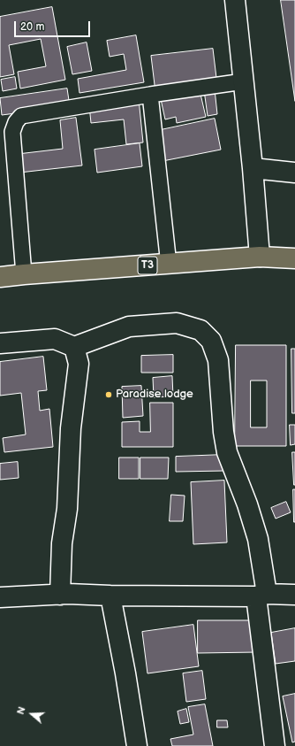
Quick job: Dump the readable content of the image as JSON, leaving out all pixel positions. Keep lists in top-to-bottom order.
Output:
{
  "streets": {
    "highway": ["T3"]
  },
  "places": ["Paradise lodge"],
  "scale_bar": "20 m",
  "north": "left"
}
